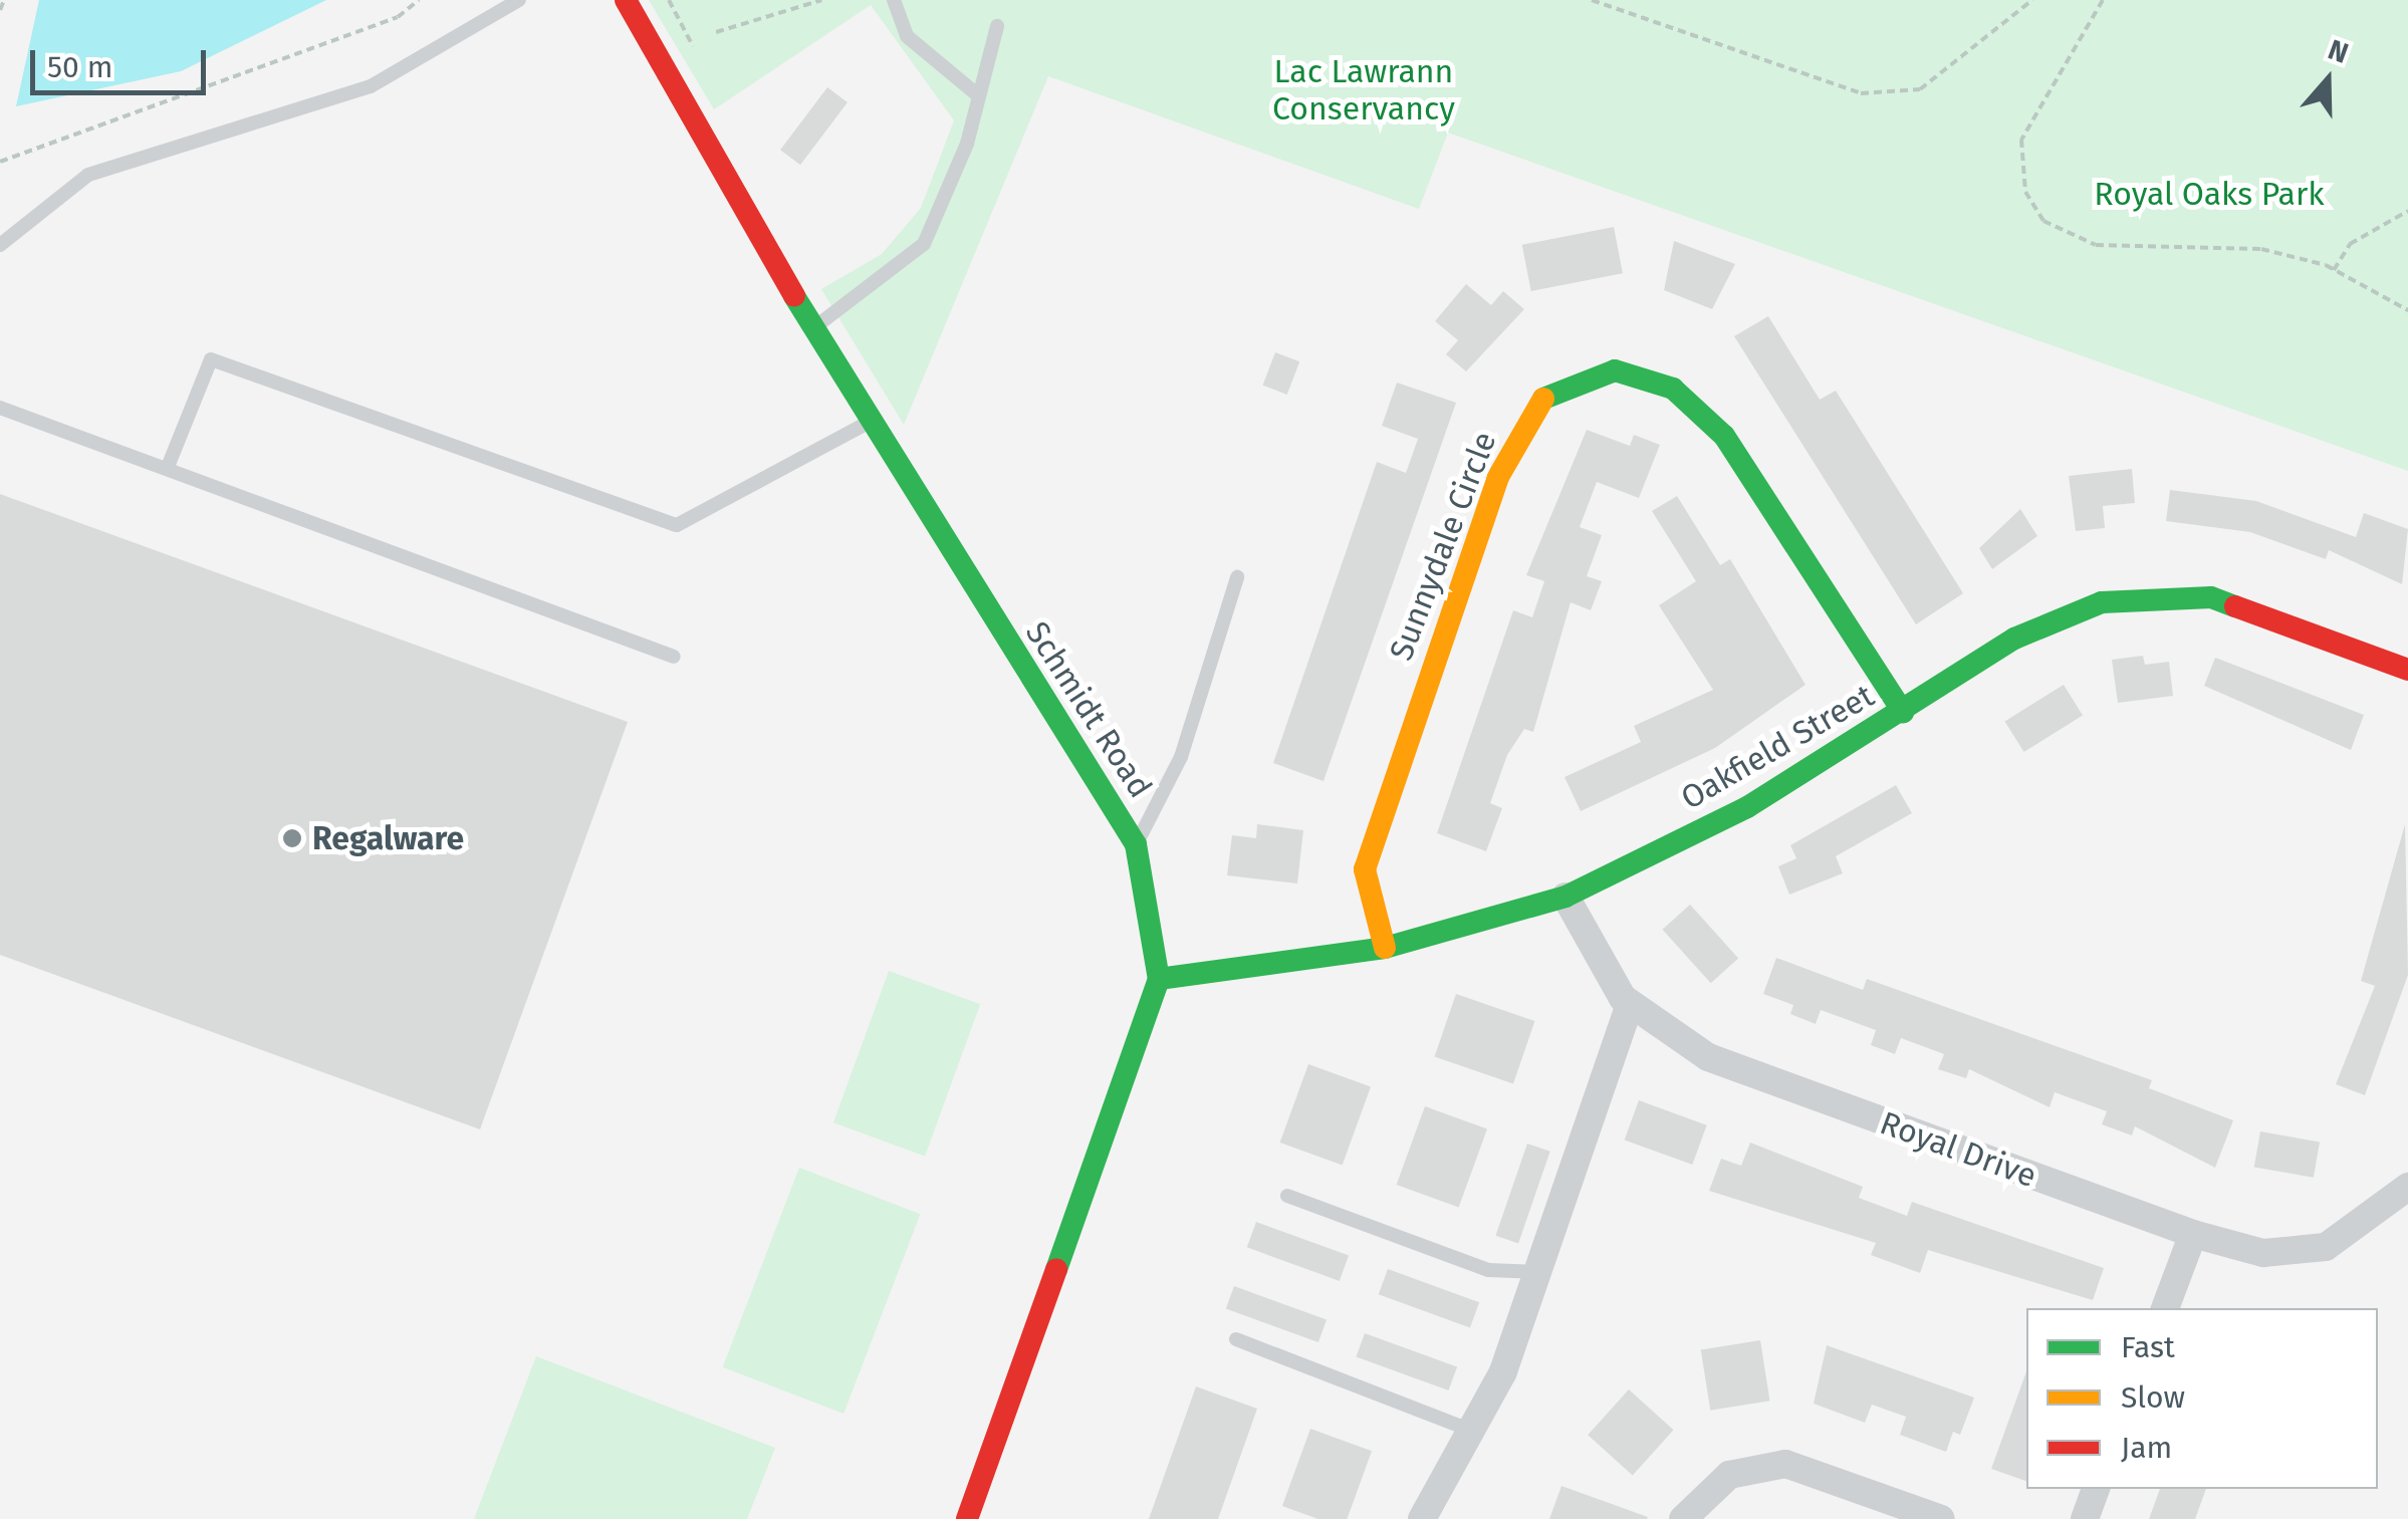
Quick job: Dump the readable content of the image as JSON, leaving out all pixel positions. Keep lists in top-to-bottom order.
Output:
{
  "streets": {
    "street": [
      "Sunnydale Circle",
      "Schmidt Road",
      "Oakfield Street",
      "Royal Drive"
    ]
  },
  "crossings": [
    ["Sunnydale Circle", "Oakfield Street"],
    ["Schmidt Road", "Oakfield Street"],
    ["Oakfield Street", "Royal Drive"]
  ],
  "parks": ["Lac Lawrann Conservancy", "Royal Oaks Park"],
  "places": ["Regalware"],
  "legend": ["Fast", "Slow", "Jam"],
  "scale_bar": "50 m",
  "north": "top"
}
